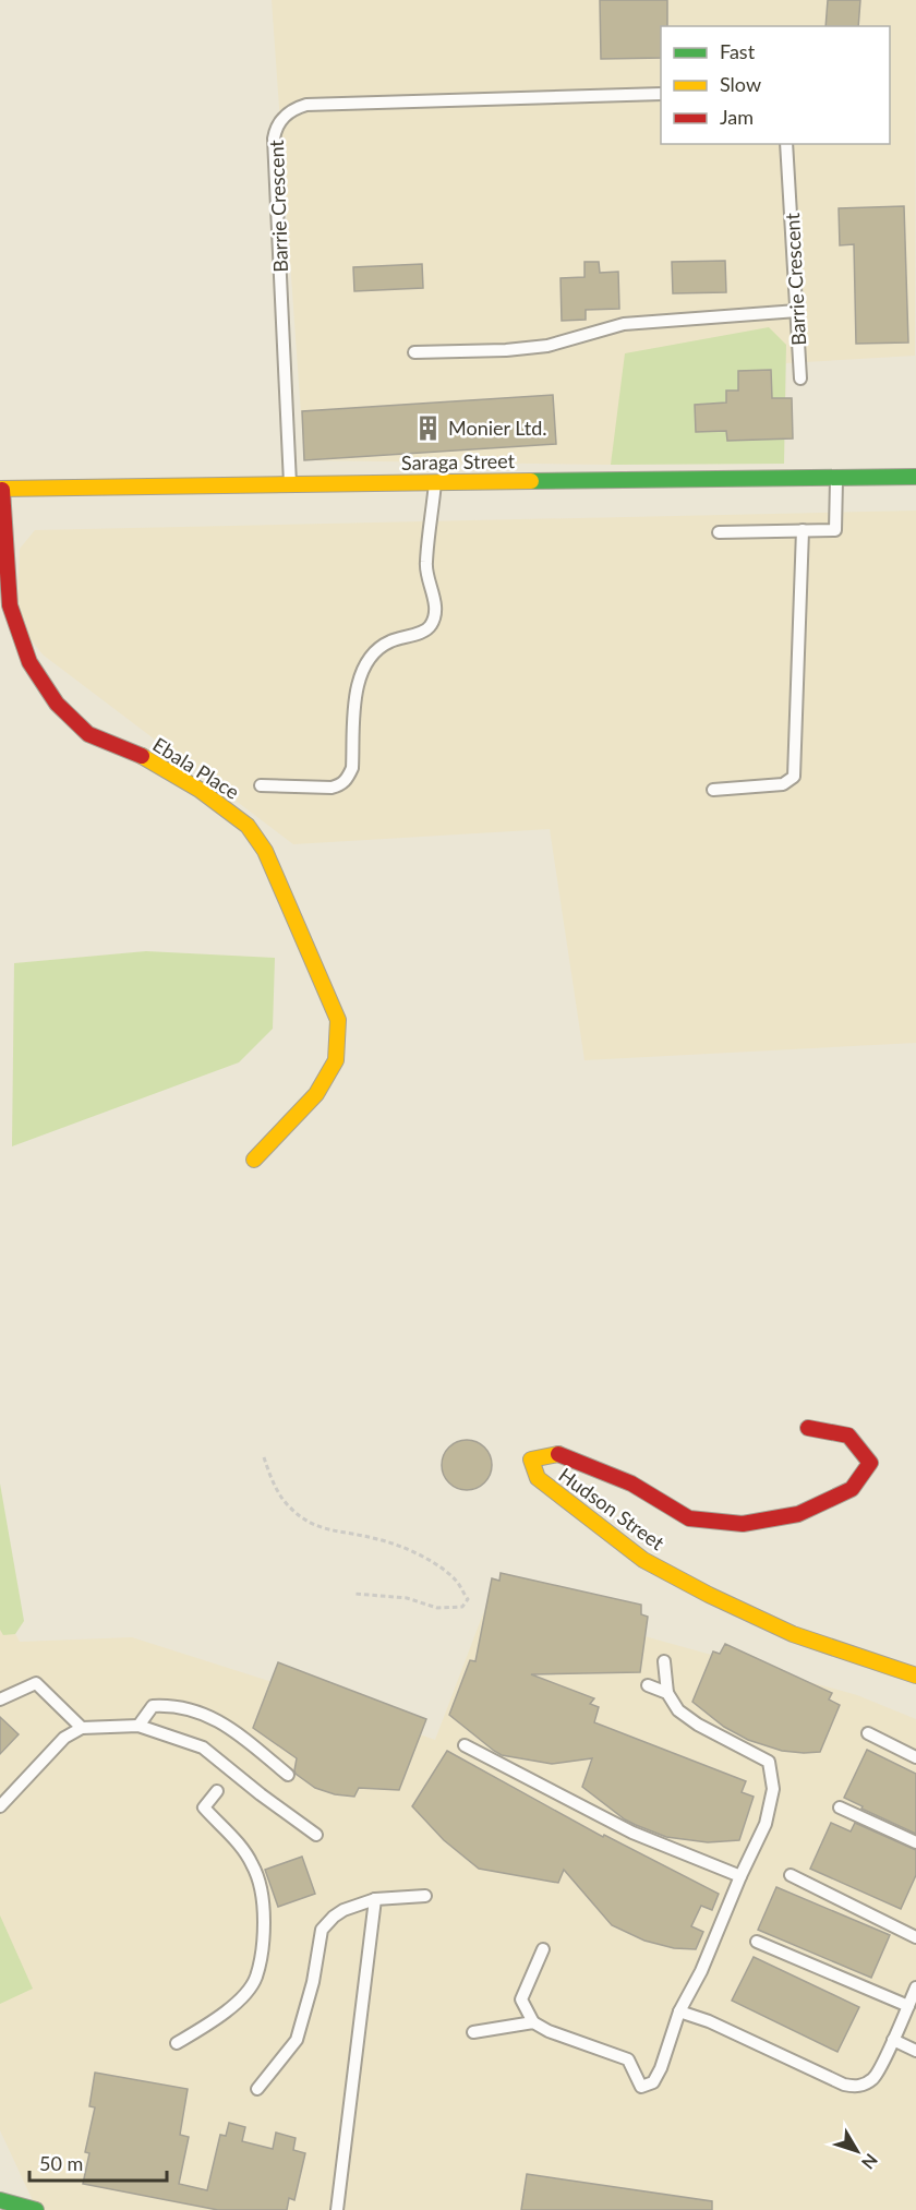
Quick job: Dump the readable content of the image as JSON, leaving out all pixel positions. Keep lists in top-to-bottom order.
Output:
{
  "streets": {
    "street": ["Saraga Street", "Ebala Place", "Hudson Street"],
    "lane": ["Barrie Crescent"]
  },
  "crossings": [
    ["Barrie Crescent", "Saraga Street"],
    ["Saraga Street", "Ebala Place"]
  ],
  "places": {
    "building": ["Monier Ltd."]
  },
  "legend": ["Fast", "Slow", "Jam"],
  "scale_bar": "50 m",
  "north": "bottom right"
}
